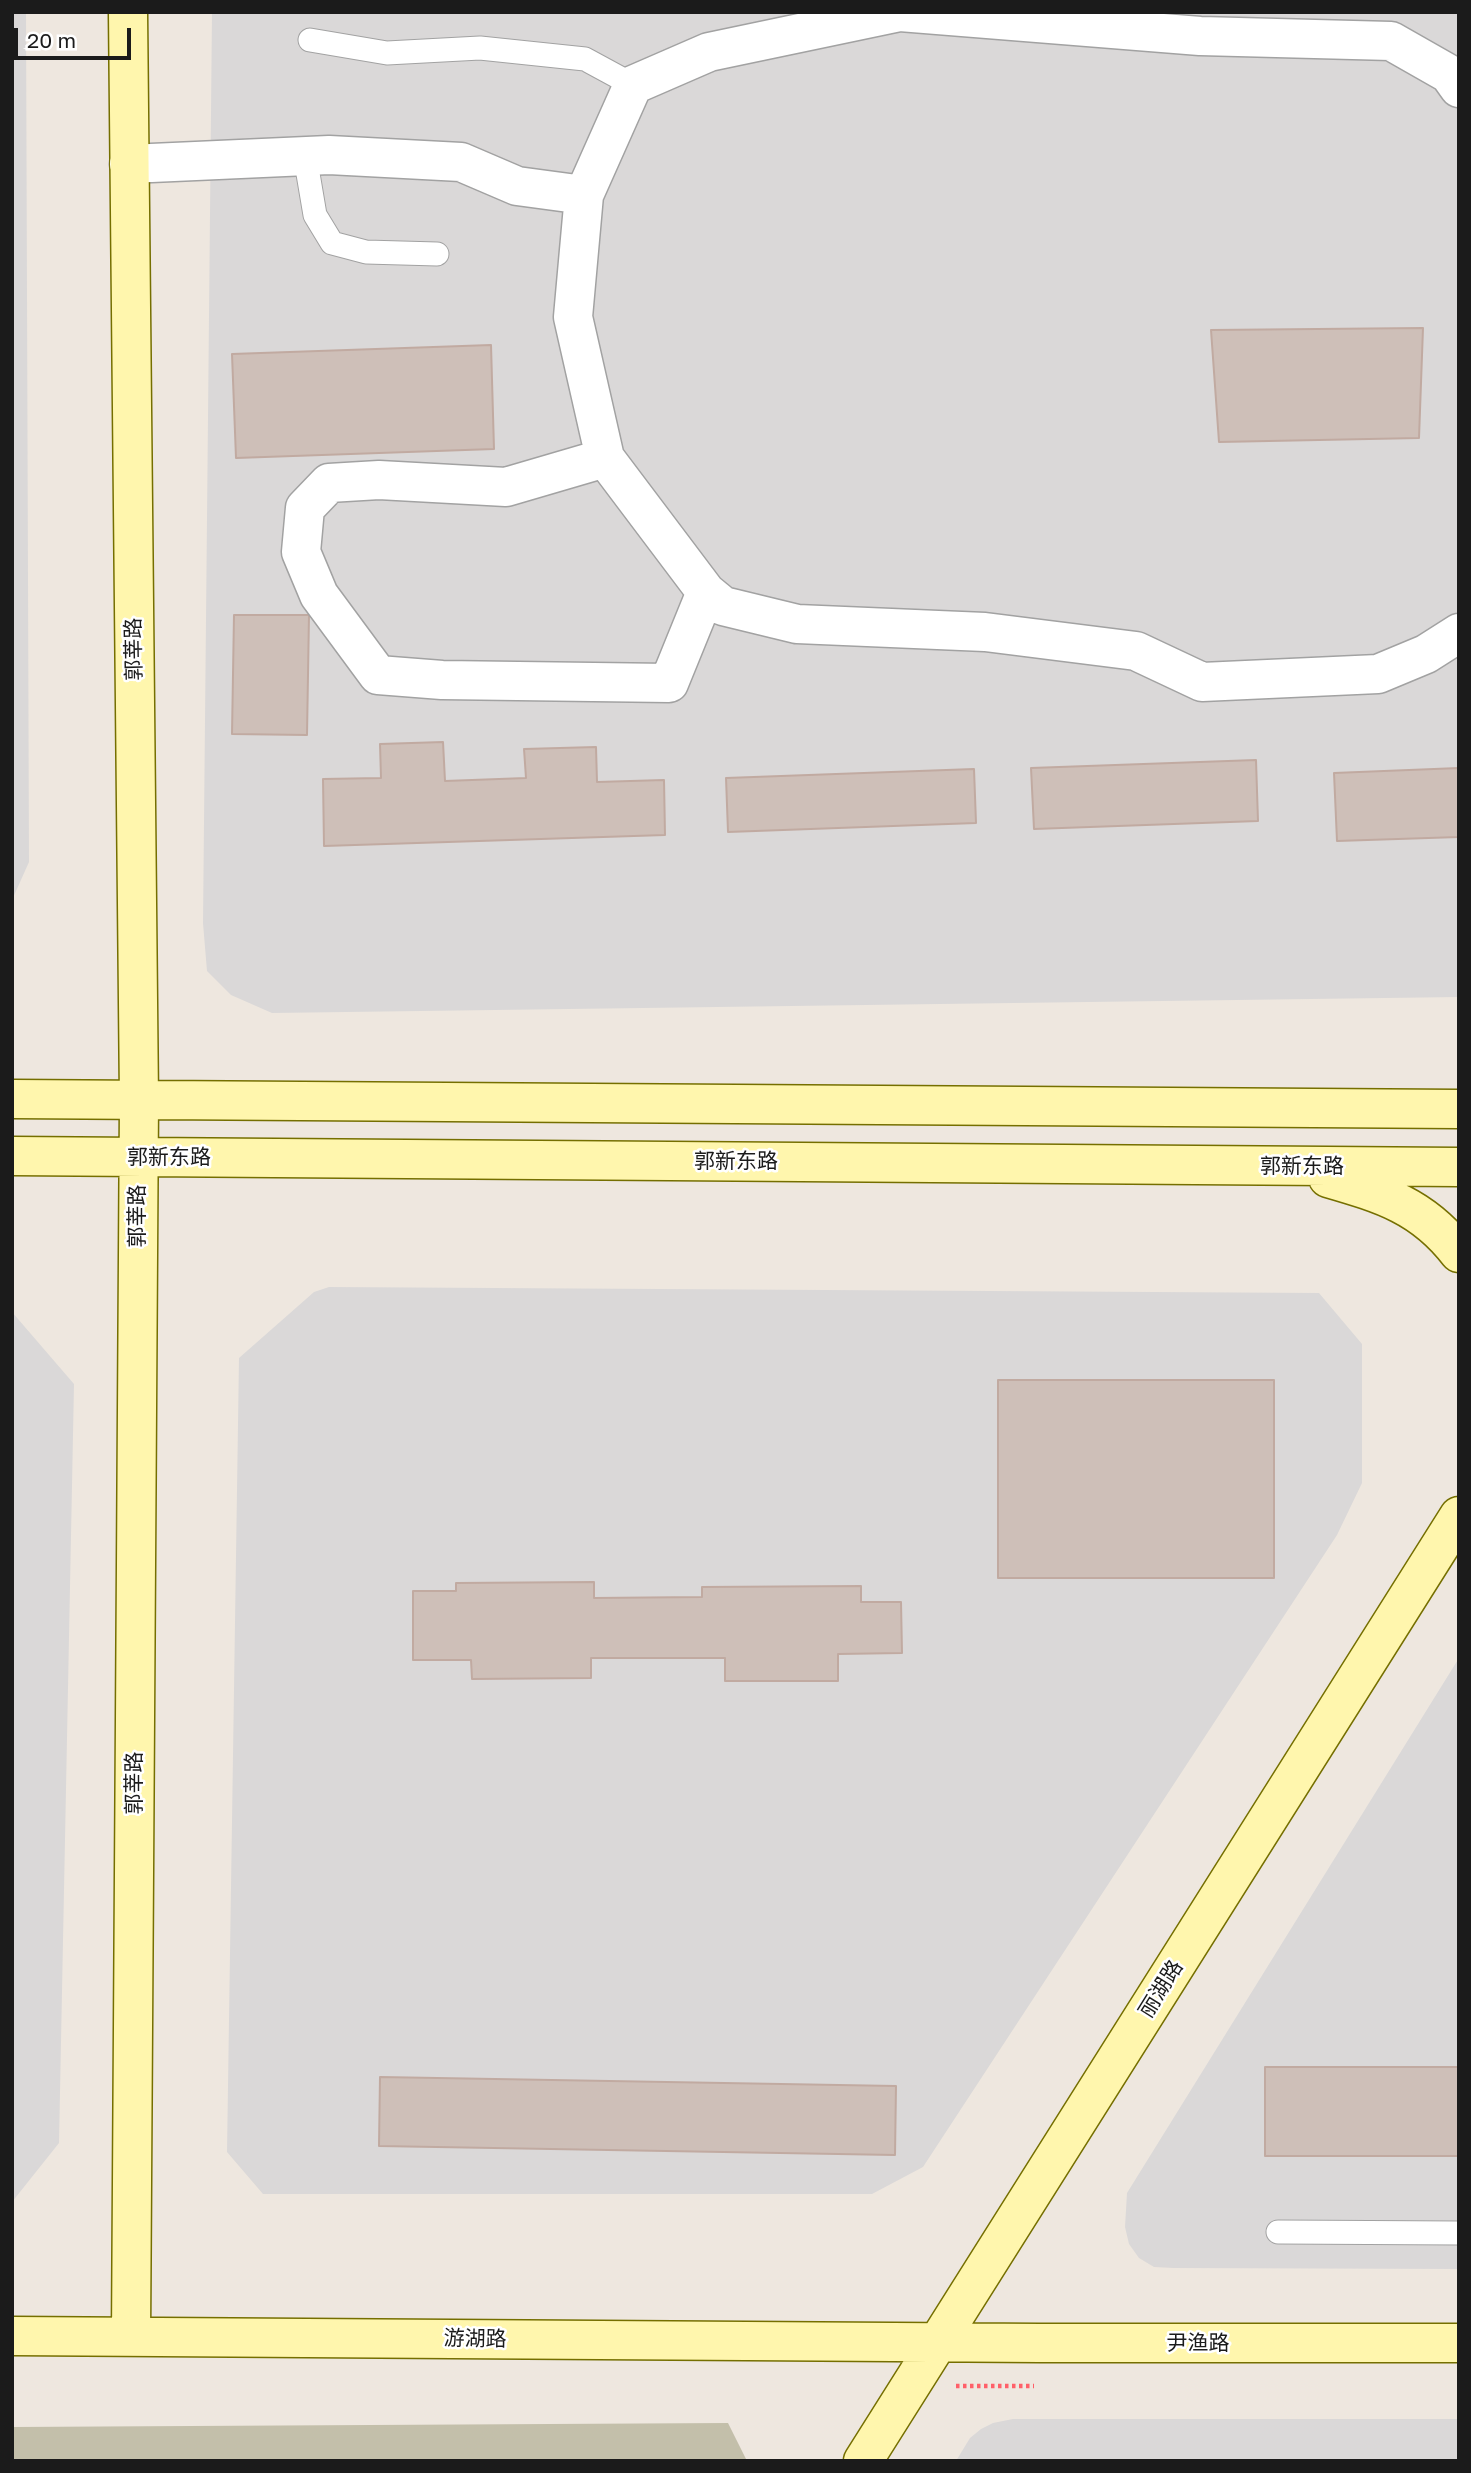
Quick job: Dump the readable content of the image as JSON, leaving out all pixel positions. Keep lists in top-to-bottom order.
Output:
{
  "streets": {
    "street": [
      "郭莘路",
      "郭新东路",
      "丽湖路",
      "游湖路",
      "尹渔路"
    ]
  },
  "crossings": [
    ["郭莘路", "郭新东路"],
    ["郭莘路", "游湖路"],
    ["丽湖路", "游湖路"],
    ["丽湖路", "尹渔路"],
    ["游湖路", "尹渔路"]
  ],
  "scale_bar": "20 m"
}
